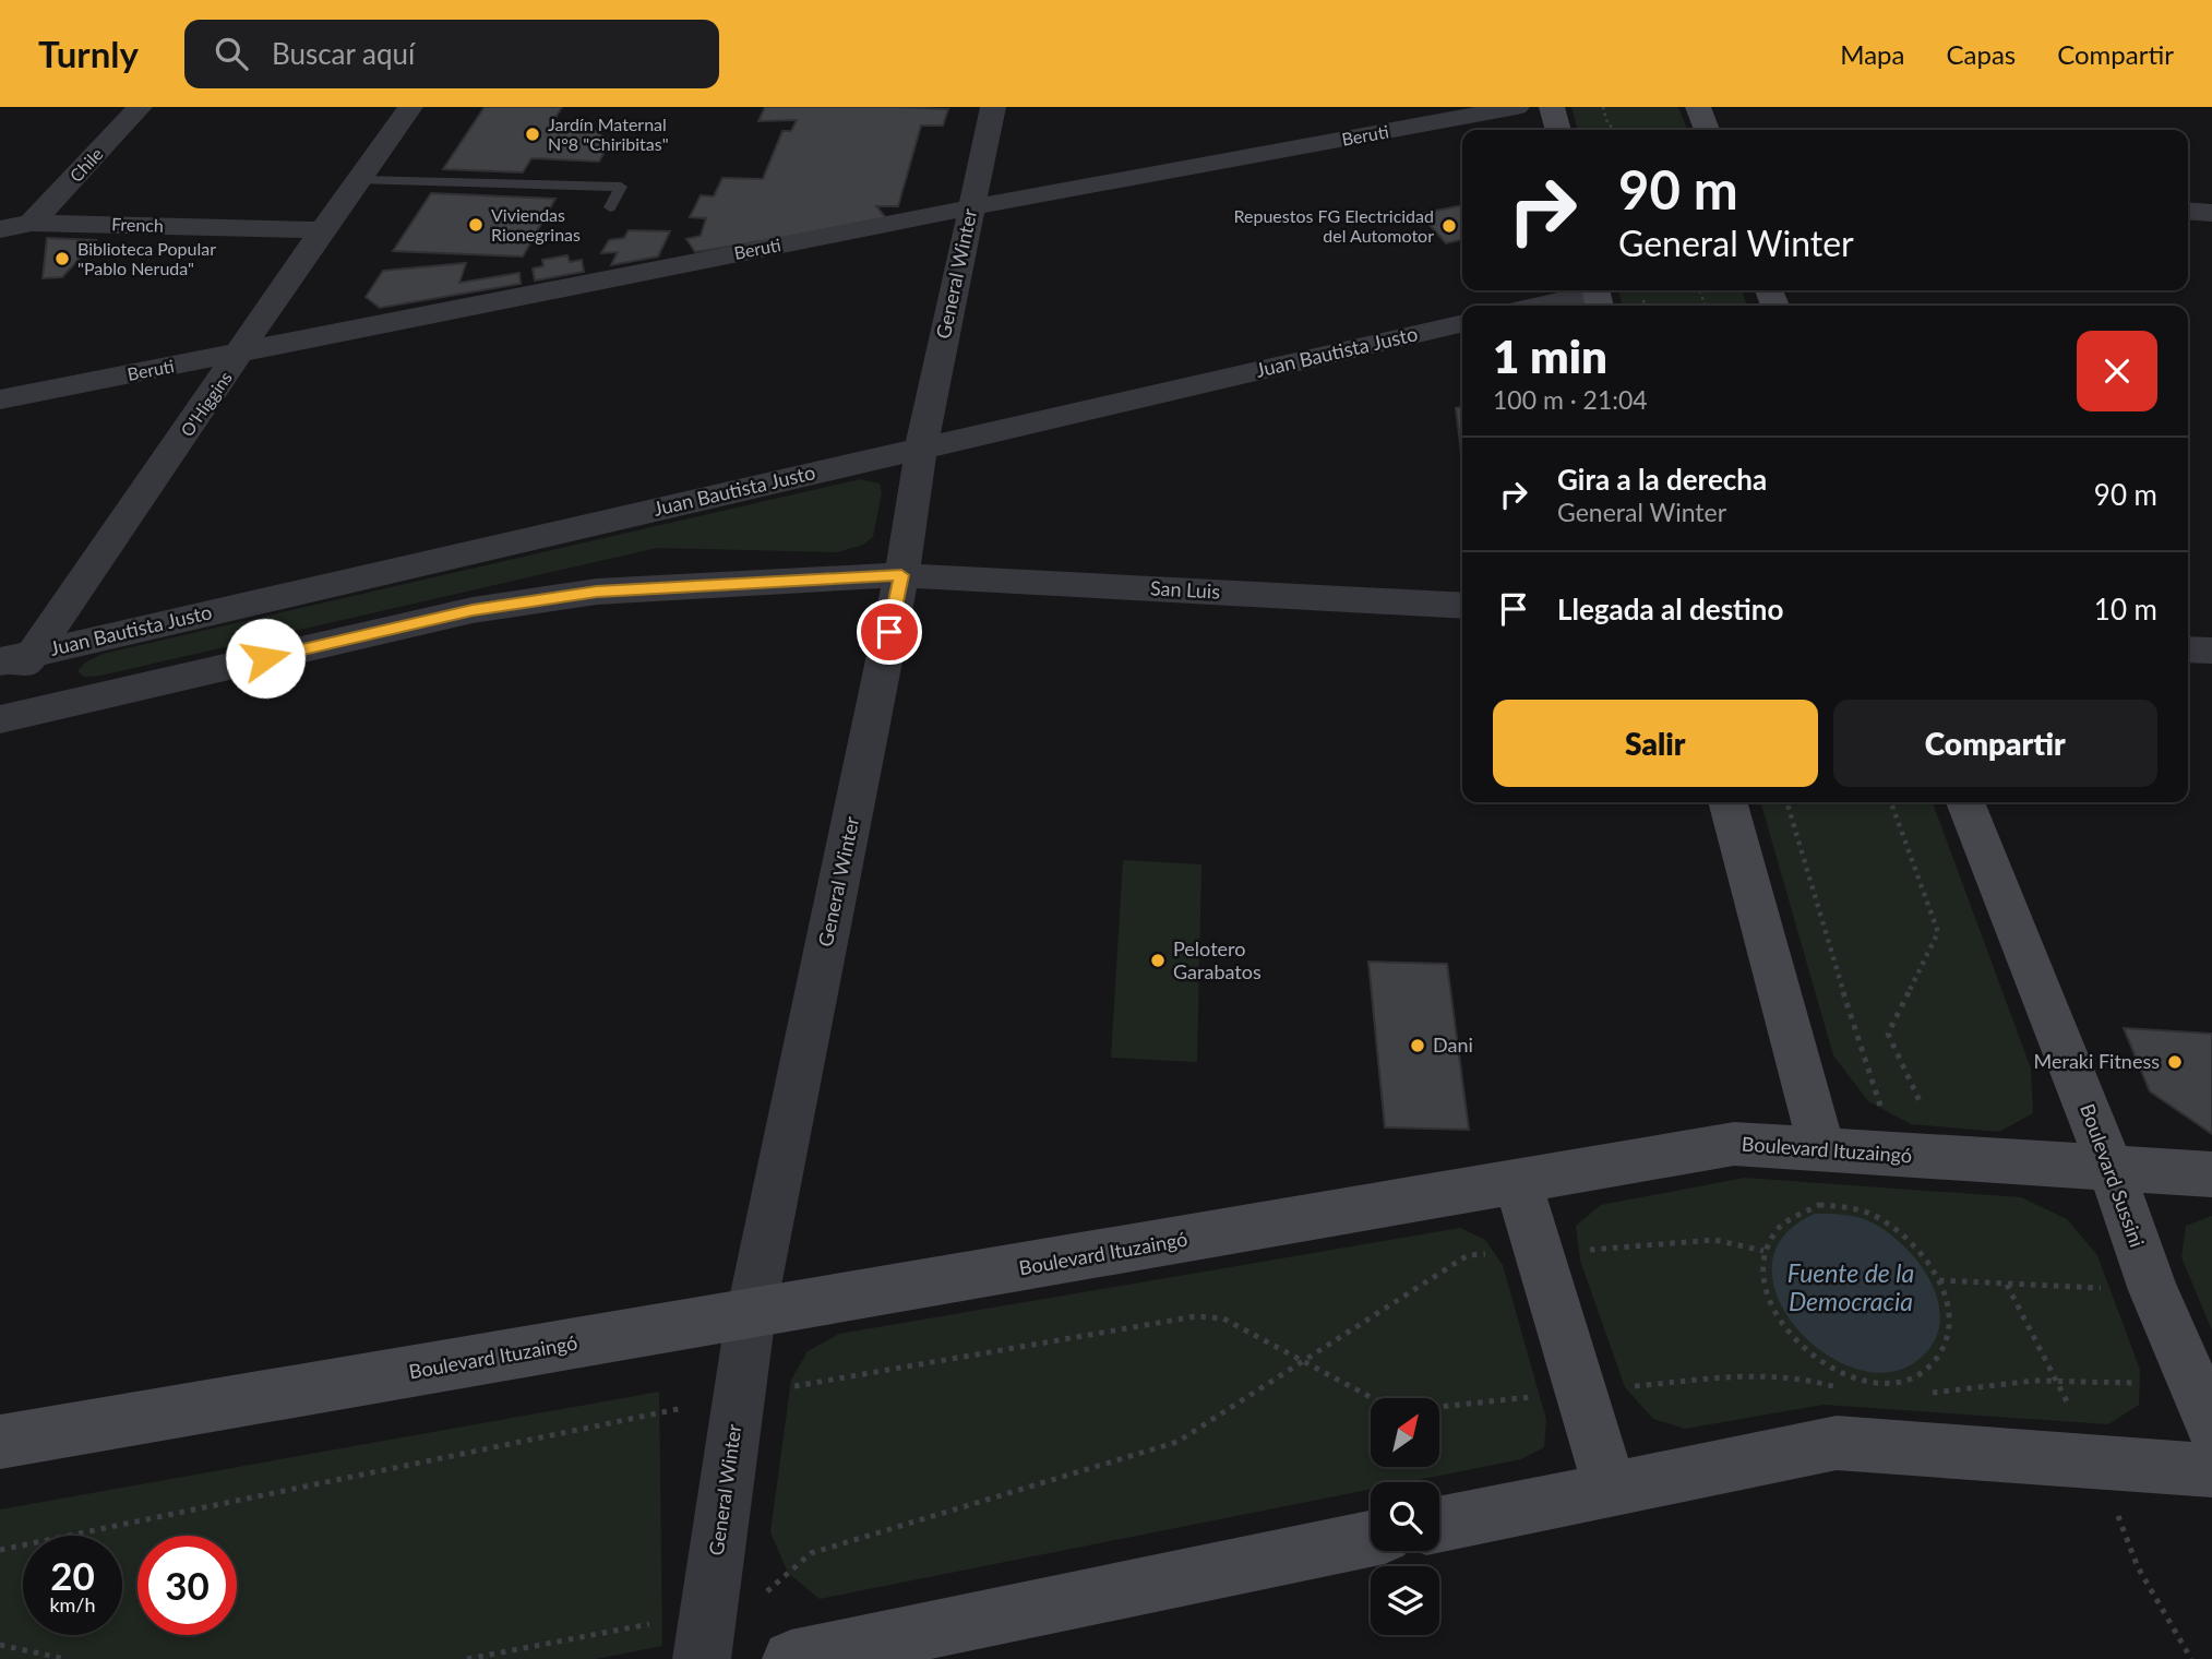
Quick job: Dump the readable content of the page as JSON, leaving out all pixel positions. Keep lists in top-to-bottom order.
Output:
{
  "streets": {
    "main road": ["Boulevard Ituzaingó", "Boulevard Sussini"],
    "street": [
      "Beruti",
      "Chile",
      "French",
      "General Winter",
      "Juan Bautista Justo",
      "O'Higgins",
      "San Luis"
    ]
  },
  "crossings": [
    ["Beruti", "General Winter"],
    ["Beruti", "O'Higgins"],
    ["Chile", "French"],
    ["French", "O'Higgins"],
    ["General Winter", "Juan Bautista Justo"],
    ["General Winter", "San Luis"],
    ["General Winter", "Boulevard Ituzaingó"],
    ["Juan Bautista Justo", "O'Higgins"],
    ["Boulevard Ituzaingó", "Boulevard Sussini"]
  ],
  "water": ["Fuente de la Democracia"],
  "places": [
    "Jardín Maternal N°8 \"Chiribitas\"",
    "Viviendas Rionegrinas",
    "Repuestos FG Electricidad del Automotor",
    "Biblioteca Popular \"Pablo Neruda\"",
    "Pelotero Garabatos",
    "Dani",
    "Meraki Fitness"
  ],
  "north": "top right",
  "page": {
    "header": "Turnly",
    "search": "Buscar aquí",
    "nav": ["Mapa", "Capas", "Compartir"],
    "turn": ["90 m", "General Winter"],
    "heading": ["1 min", "100 m · 21:04"],
    "list": [
      {
        "name": "Gira a la derecha",
        "note": "General Winter",
        "value": "90 m"
      },
      {
        "name": "Llegada al destino",
        "value": "10 m"
      }
    ],
    "buttons": ["Salir", "Compartir"],
    "speed": "20 km/h",
    "limit": "30"
  }
}
